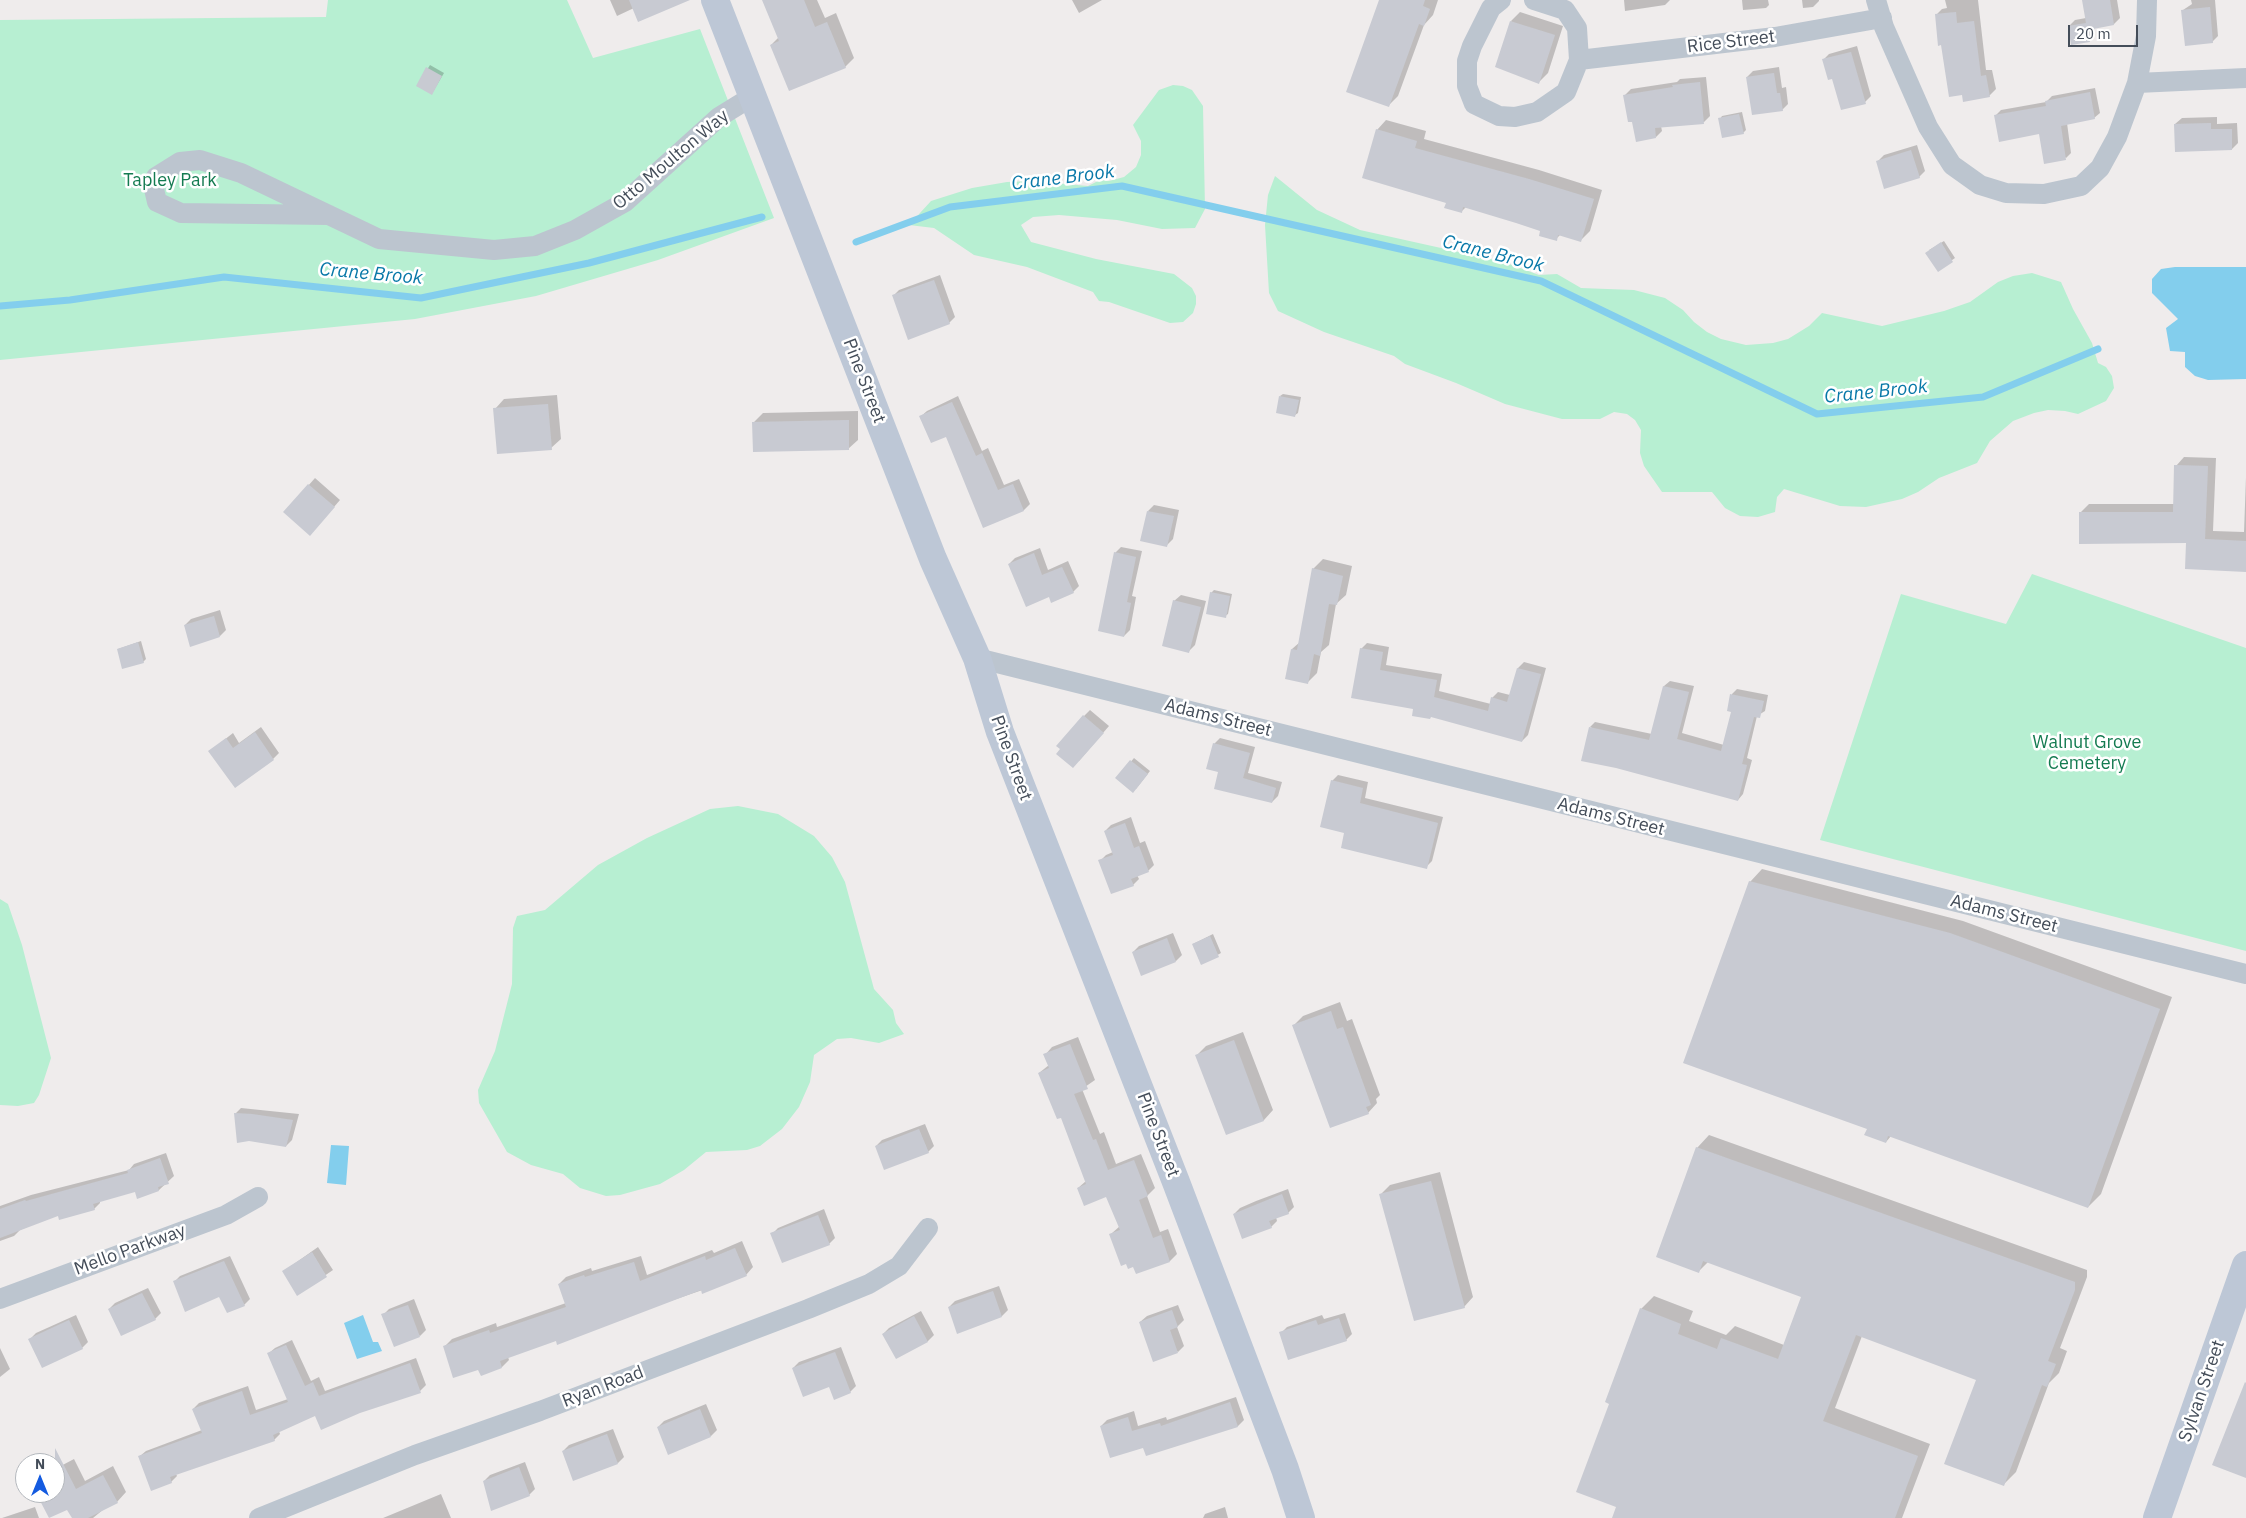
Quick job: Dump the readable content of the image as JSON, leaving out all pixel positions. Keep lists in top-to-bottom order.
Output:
{
  "streets": {
    "street": [
      "Rice Street",
      "Otto Moulton Way",
      "Pine Street",
      "Adams Street",
      "Mello Parkway",
      "Ryan Road",
      "Sylvan Street"
    ]
  },
  "crossings": [
    ["Otto Moulton Way", "Pine Street"],
    ["Pine Street", "Adams Street"]
  ],
  "water": ["Crane Brook"],
  "parks": ["Tapley Park", "Walnut Grove Cemetery"],
  "scale_bar": "20 m",
  "north": "top"
}
